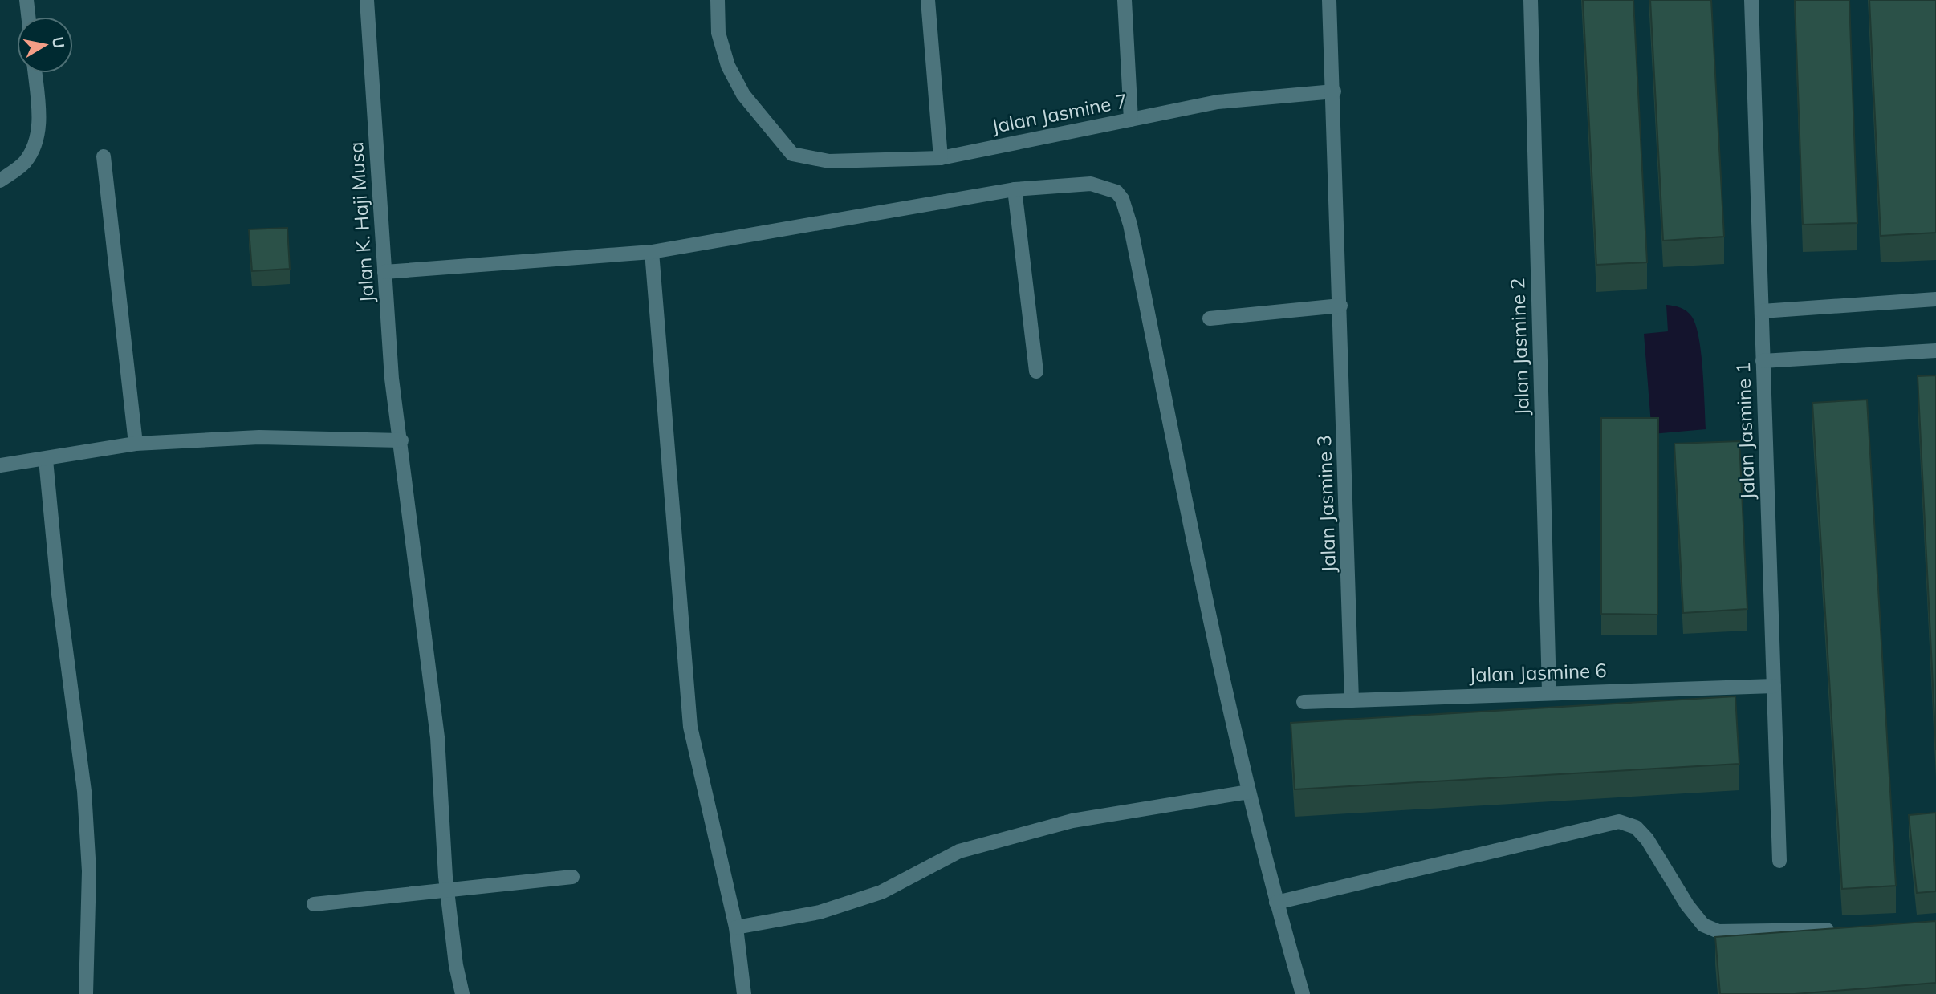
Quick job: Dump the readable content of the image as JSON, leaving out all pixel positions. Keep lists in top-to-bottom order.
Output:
{
  "streets": {
    "street": [
      "Jalan Jasmine 7",
      "Jalan K. Haji Musa",
      "Jalan Jasmine 2",
      "Jalan Jasmine 1",
      "Jalan Jasmine 3",
      "Jalan Jasmine 6"
    ]
  },
  "crossings": [
    ["Jalan Jasmine 7", "Jalan Jasmine 3"],
    ["Jalan Jasmine 2", "Jalan Jasmine 6"],
    ["Jalan Jasmine 1", "Jalan Jasmine 6"],
    ["Jalan Jasmine 3", "Jalan Jasmine 6"]
  ],
  "north": "right"
}
